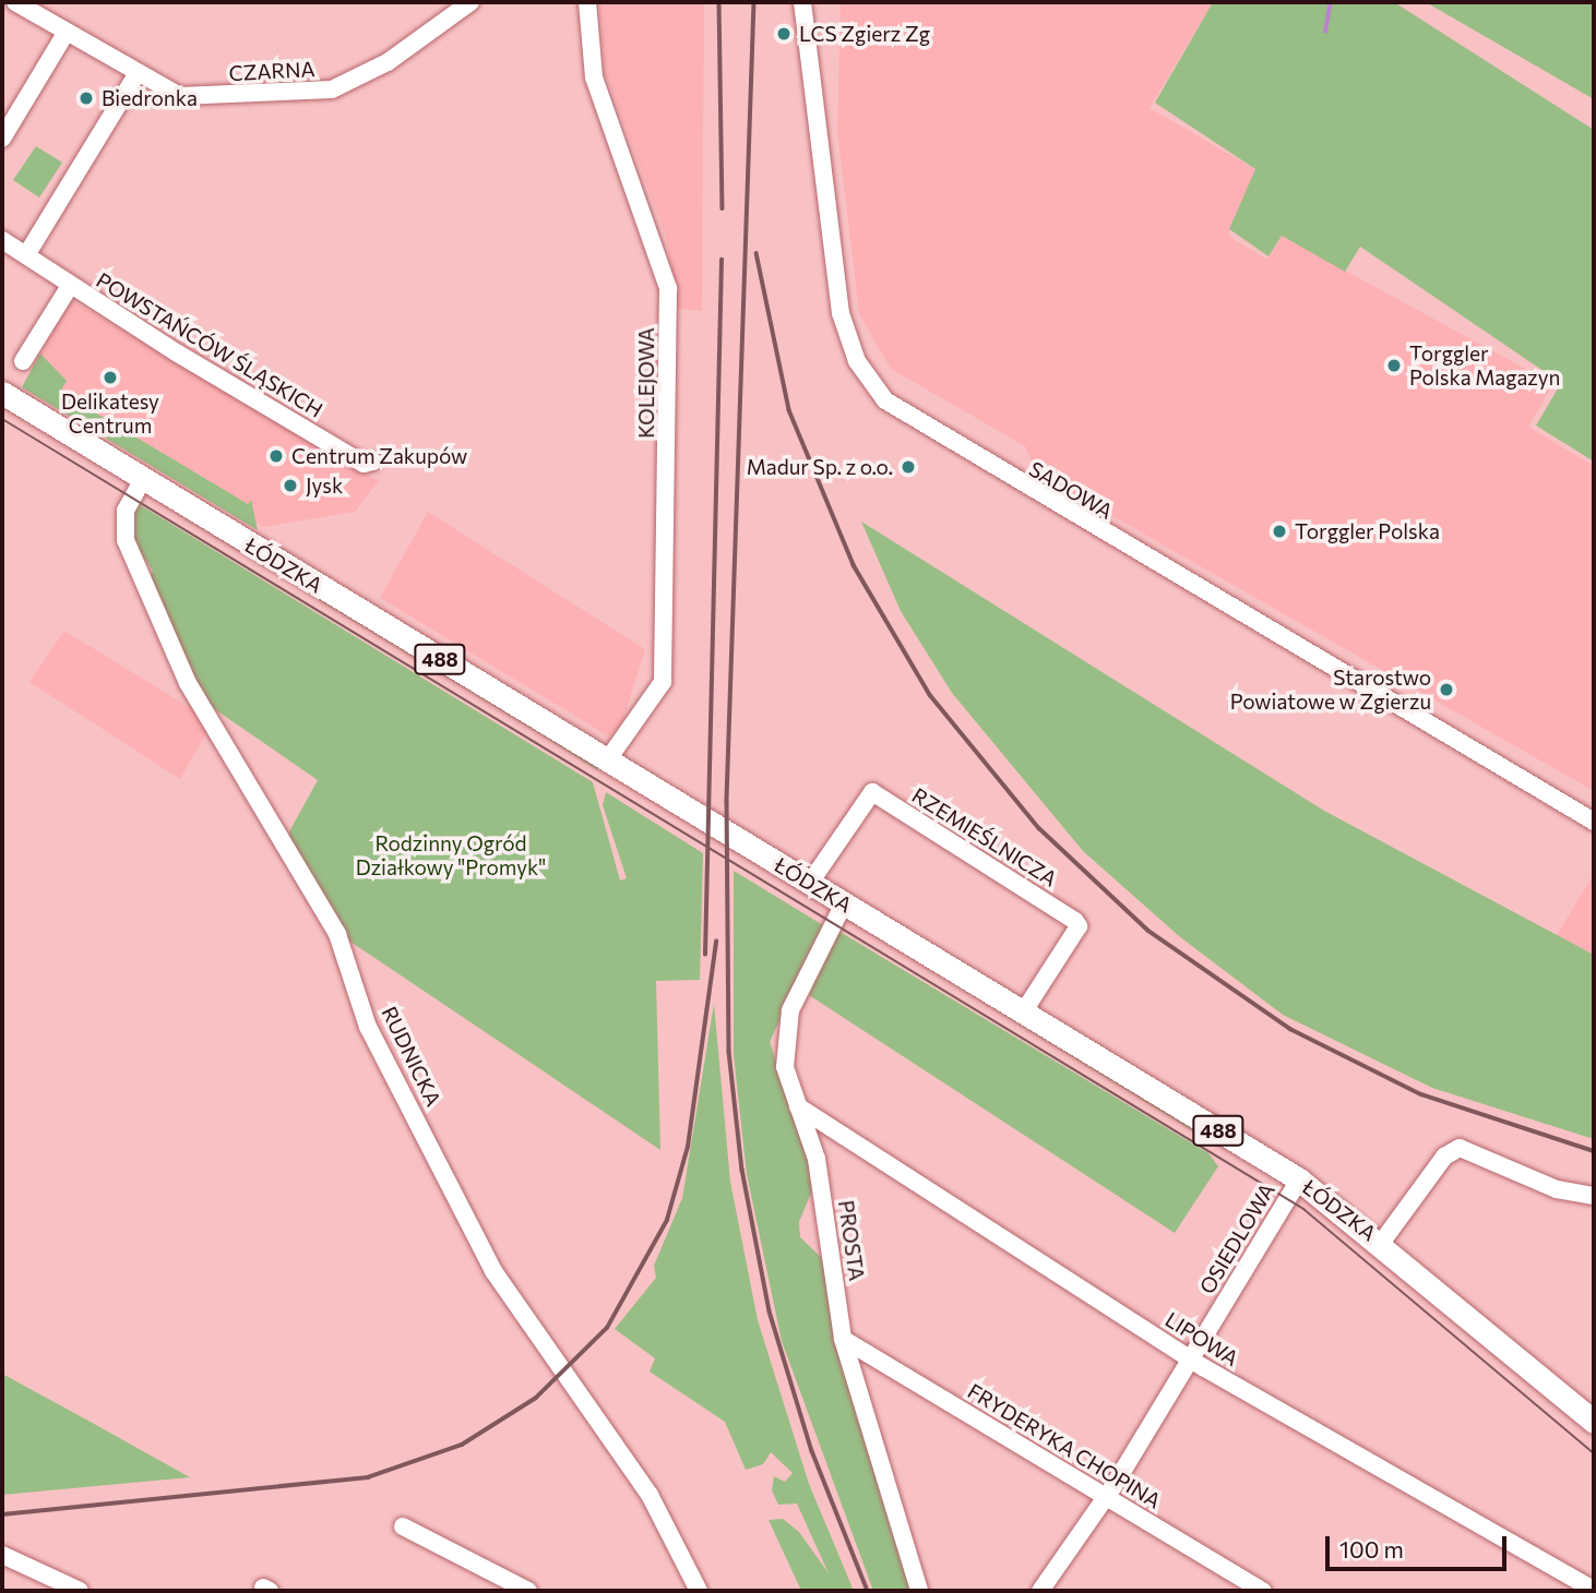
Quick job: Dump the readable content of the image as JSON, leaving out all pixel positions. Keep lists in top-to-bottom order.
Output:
{
  "streets": {
    "main road": ["ŁÓDZKA", "488"],
    "street": [
      "CZARNA",
      "POWSTAŃCÓW ŚLĄSKICH",
      "KOLEJOWA",
      "SADOWA",
      "RZEMIEŚLNICZA",
      "RUDNICKA",
      "OSIEDLOWA",
      "PROSTA",
      "LIPOWA",
      "FRYDERYKA CHOPINA"
    ]
  },
  "crossings": [
    ["KOLEJOWA", "ŁÓDZKA"],
    ["ŁÓDZKA", "RZEMIEŚLNICZA"],
    ["ŁÓDZKA", "RUDNICKA"],
    ["ŁÓDZKA", "OSIEDLOWA"],
    ["ŁÓDZKA", "PROSTA"],
    ["OSIEDLOWA", "LIPOWA"],
    ["OSIEDLOWA", "FRYDERYKA CHOPINA"],
    ["PROSTA", "LIPOWA"],
    ["PROSTA", "FRYDERYKA CHOPINA"]
  ],
  "parks": ["Rodzinny Ogród Działkowy \"Promyk\""],
  "places": [
    "LCS Zgierz Zg",
    "Biedronka",
    "Torggler Polska Magazyn",
    "Delikatesy Centrum",
    "Centrum Zakupów",
    "Madur Sp. z o.o.",
    "Jysk",
    "Torggler Polska",
    "Starostwo Powiatowe w Zgierzu"
  ],
  "scale_bar": "100 m"
}
